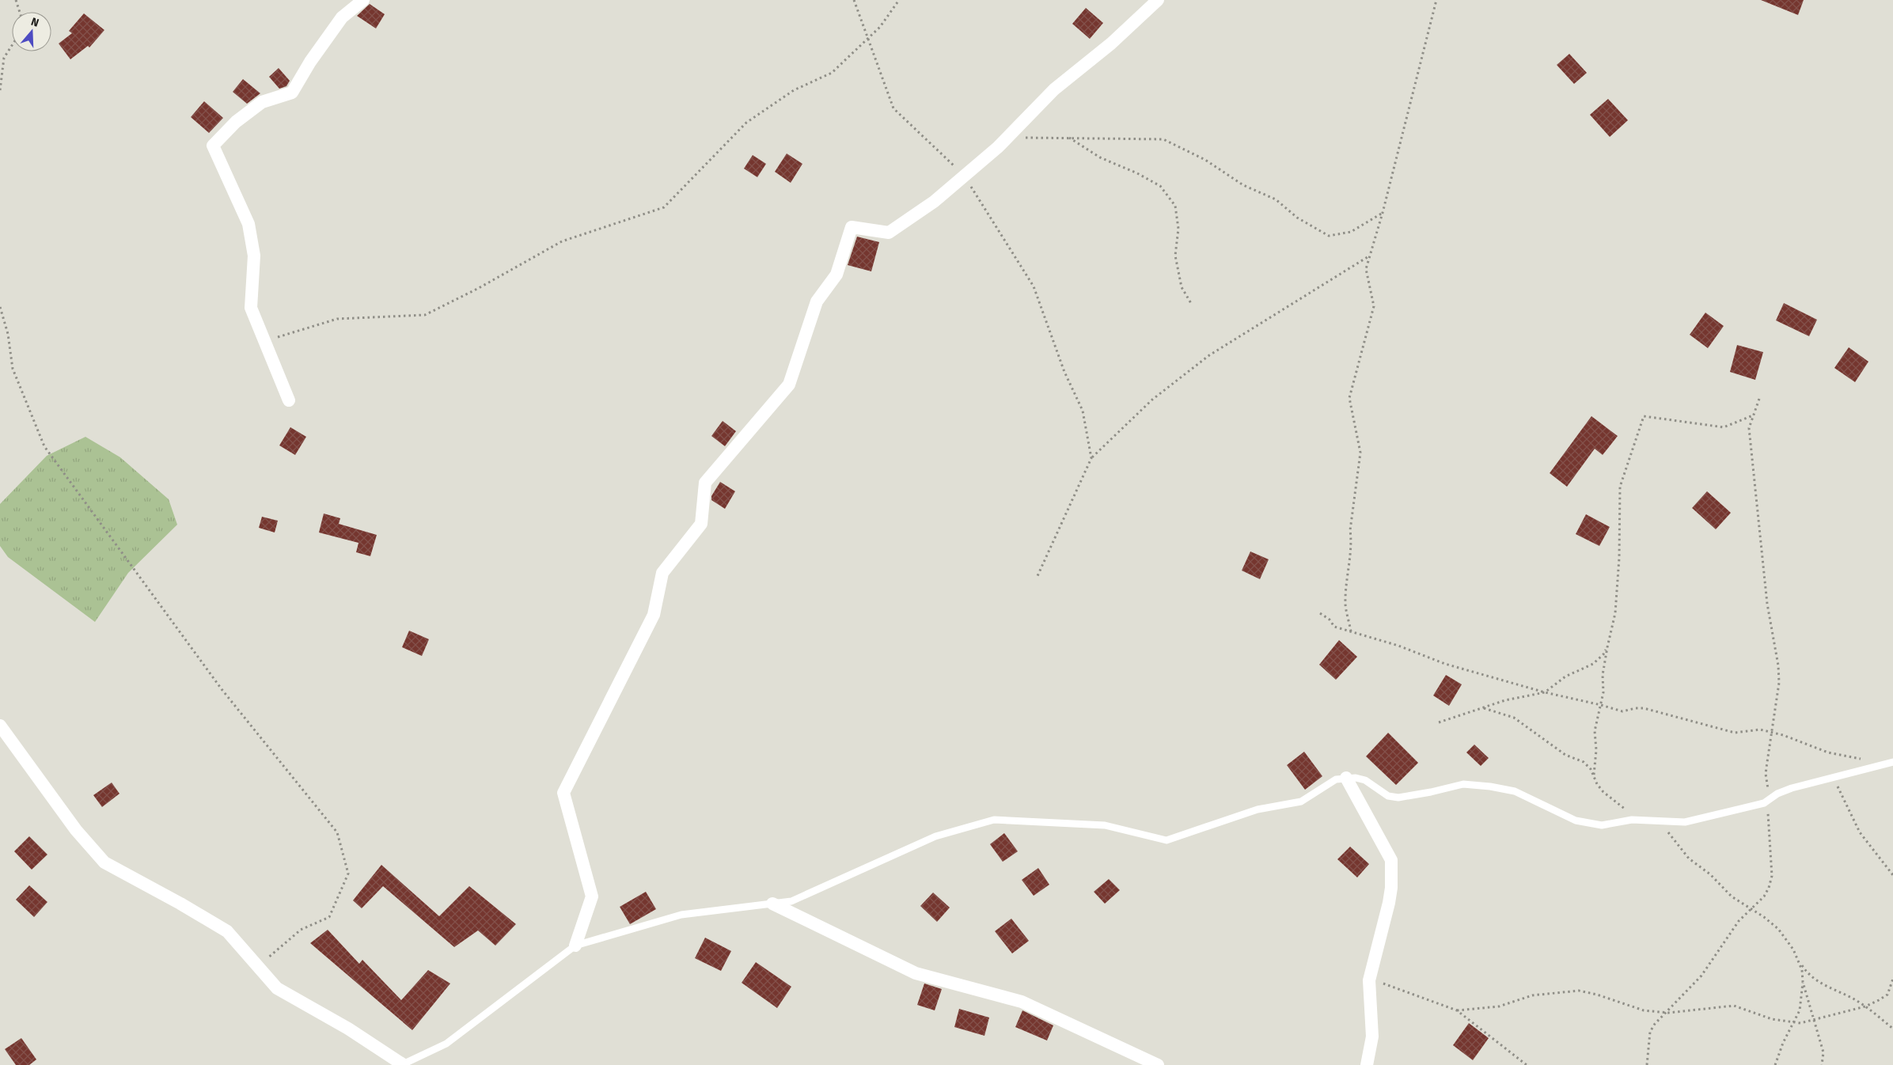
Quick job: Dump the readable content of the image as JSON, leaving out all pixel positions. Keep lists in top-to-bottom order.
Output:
{
  "north": "top"
}
